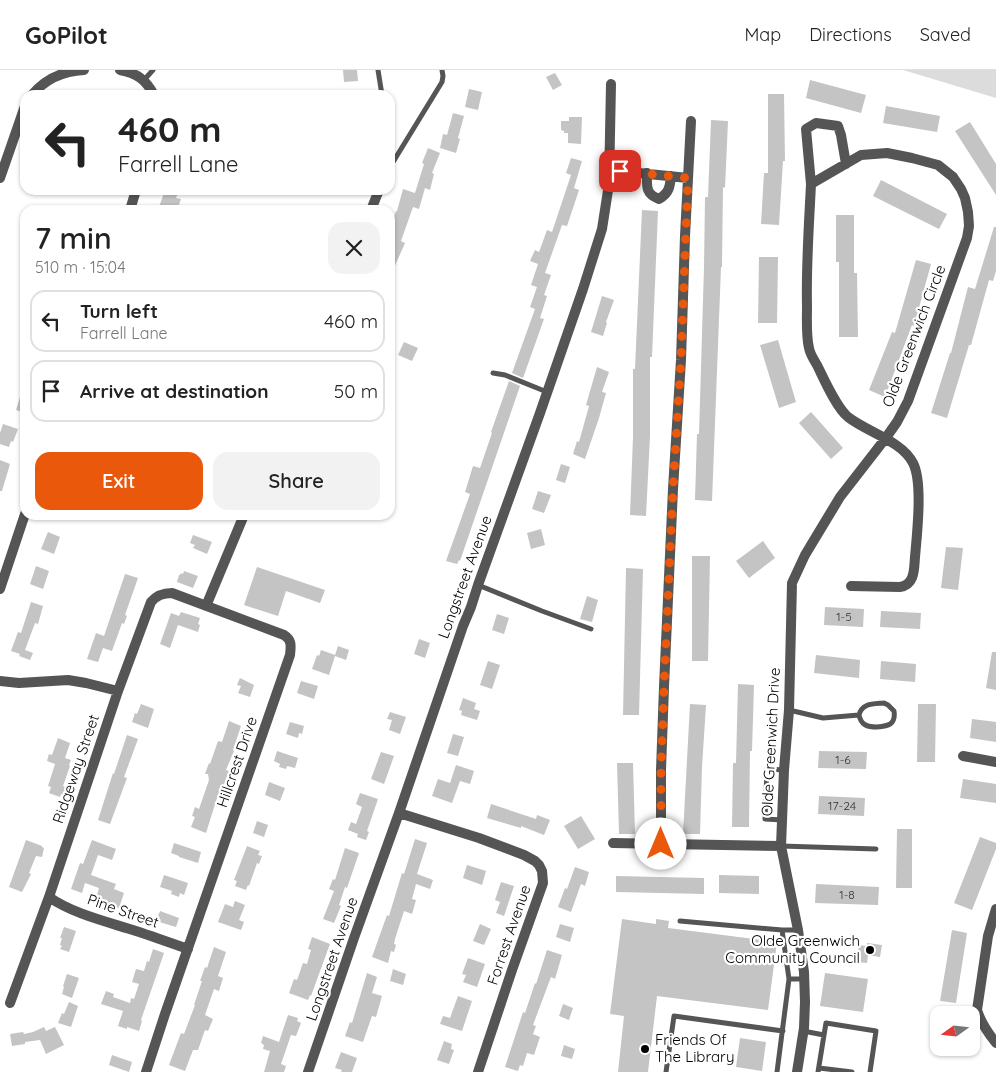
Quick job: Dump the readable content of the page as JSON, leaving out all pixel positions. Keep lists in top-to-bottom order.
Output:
{
  "streets": {
    "street": [
      "Olde Greenwich Circle",
      "Longstreet Avenue",
      "Olde Greenwich Drive",
      "Hillcrest Drive",
      "Ridgeway Street",
      "Pine Street",
      "Forrest Avenue"
    ]
  },
  "crossings": [
    ["Olde Greenwich Circle", "Olde Greenwich Drive"],
    ["Longstreet Avenue", "Forrest Avenue"],
    ["Hillcrest Drive", "Ridgeway Street"],
    ["Hillcrest Drive", "Pine Street"],
    ["Ridgeway Street", "Pine Street"]
  ],
  "places": ["Olde Greenwich Community Council", "Friends Of The Library"],
  "house_numbers": [
    "1-5",
    "1-6",
    "17-24",
    "1-8"
  ],
  "north": "left",
  "page": {
    "header": "GoPilot",
    "nav": ["Map", "Directions", "Saved"],
    "turn": ["460 m", "Farrell Lane"],
    "heading": ["7 min", "510 m · 15:04"],
    "list": [
      {
        "name": "Turn left",
        "note": "Farrell Lane",
        "value": "460 m"
      },
      {
        "name": "Arrive at destination",
        "value": "50 m"
      }
    ],
    "buttons": ["Exit", "Share"]
  }
}
